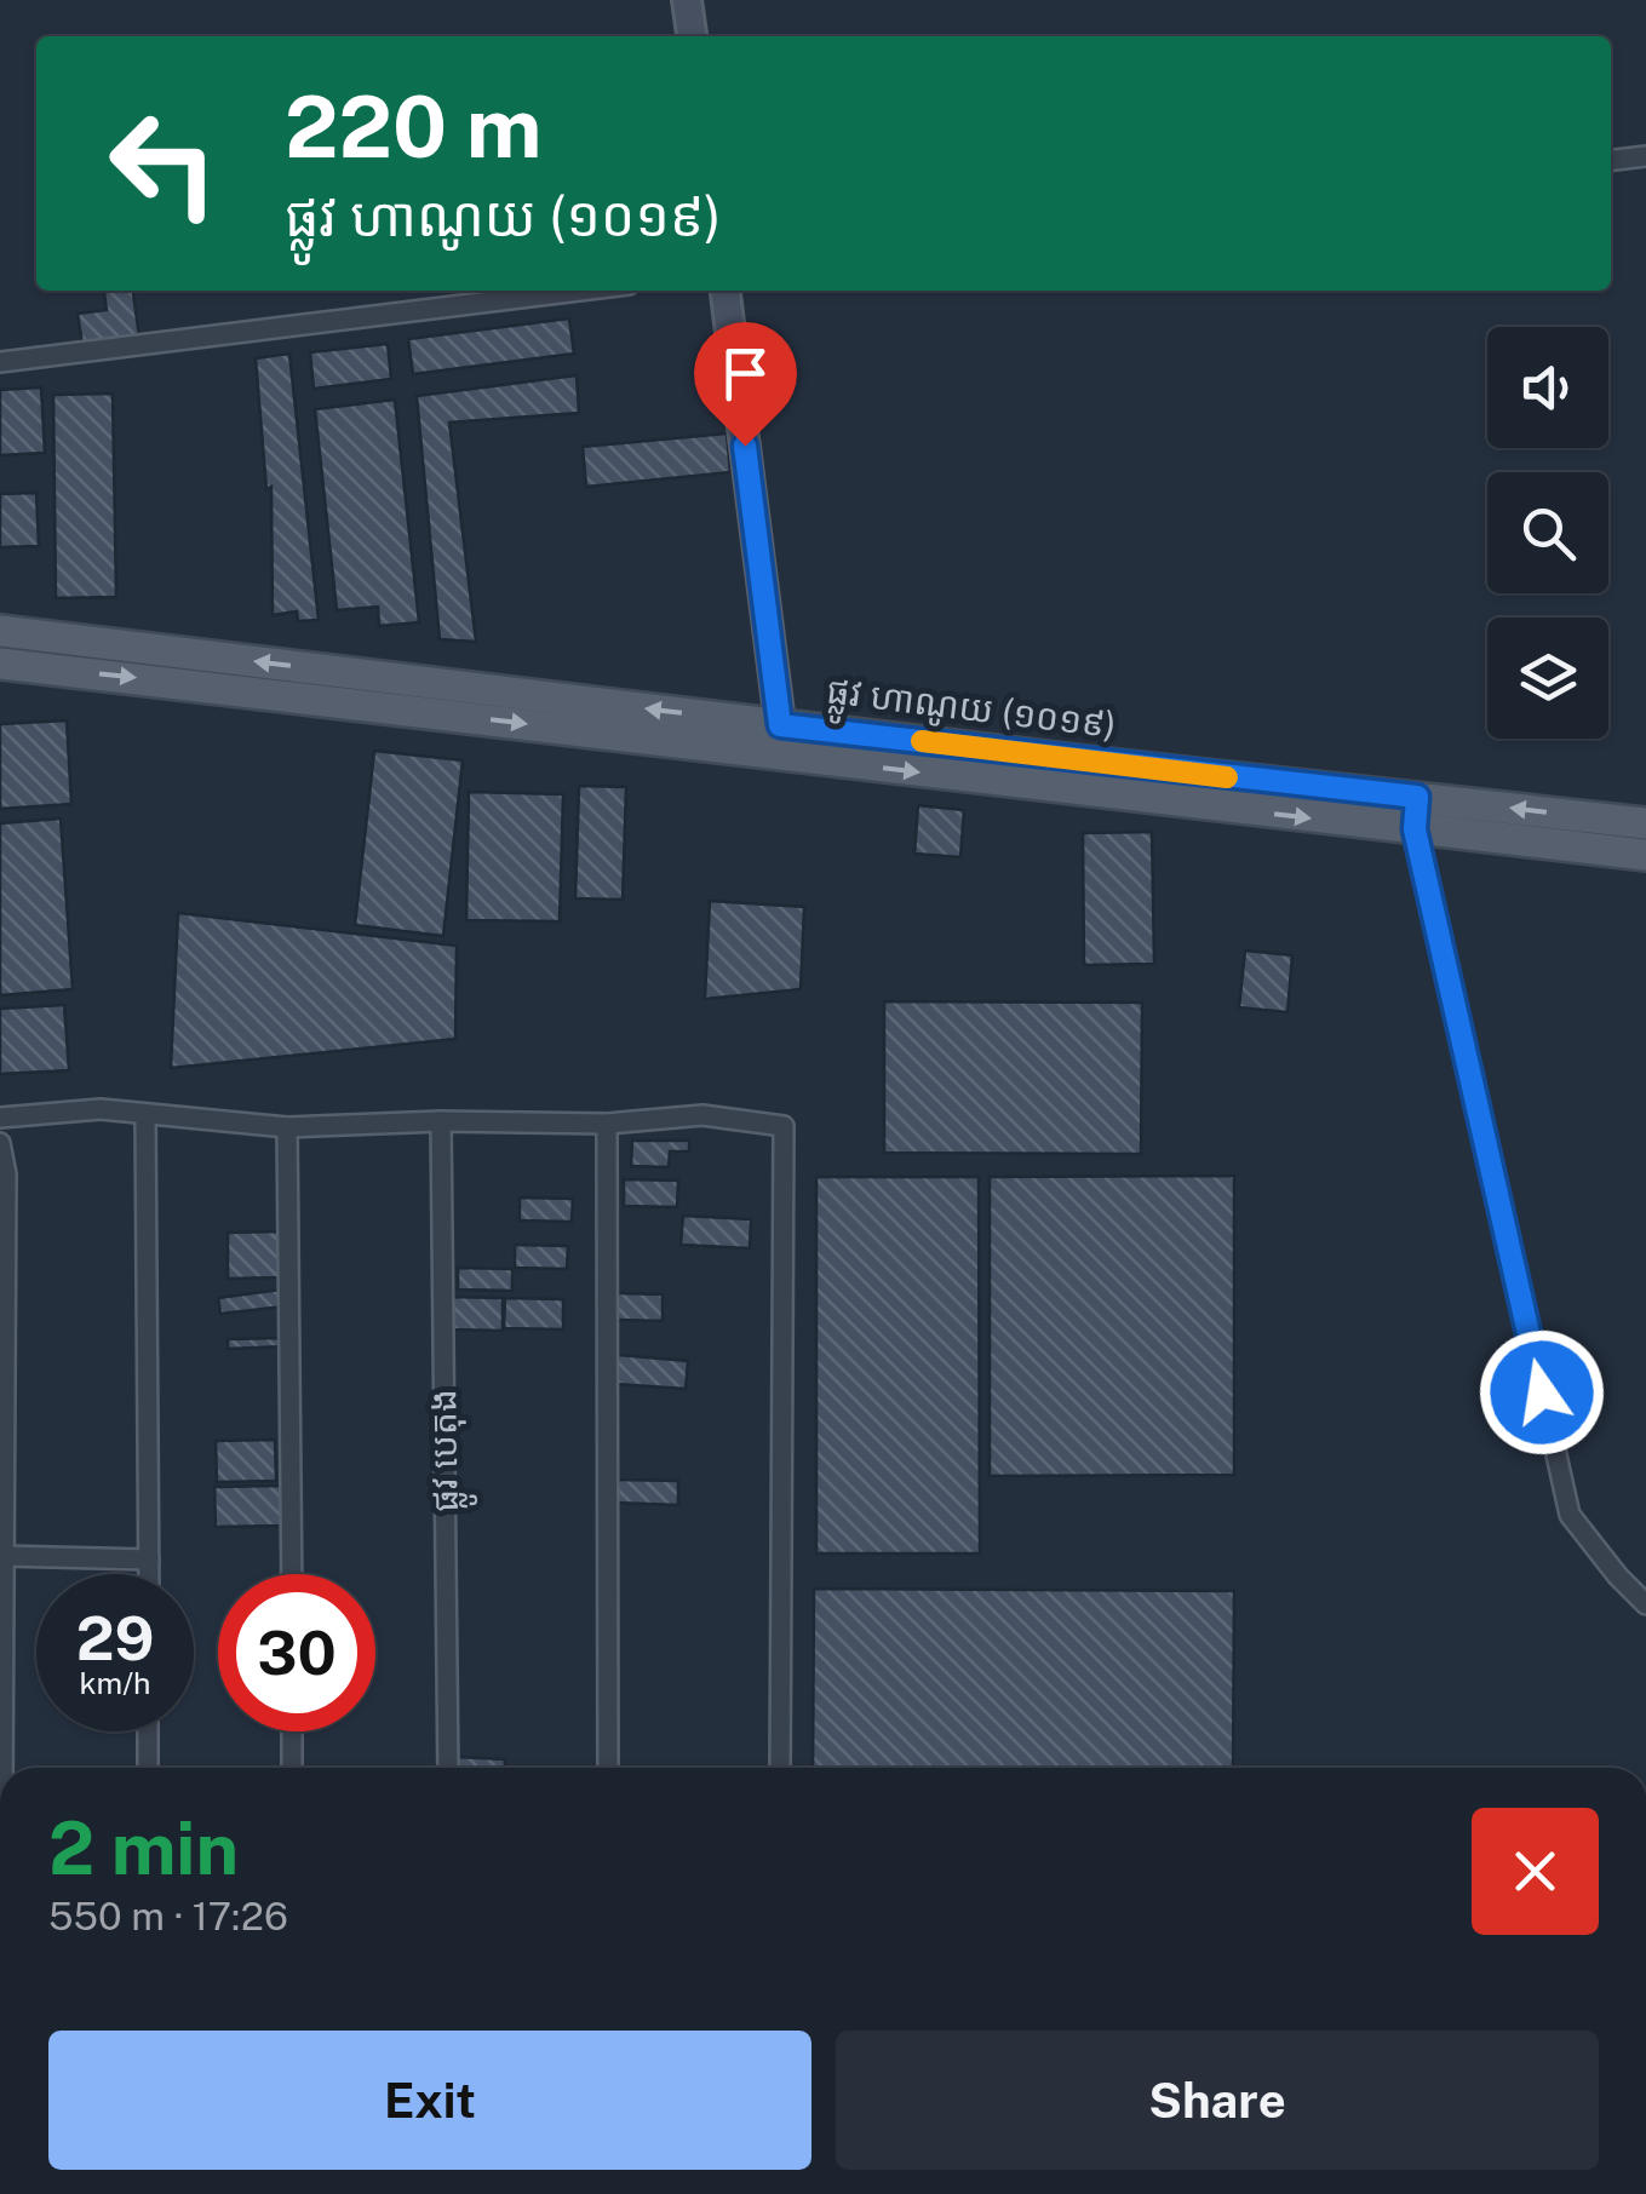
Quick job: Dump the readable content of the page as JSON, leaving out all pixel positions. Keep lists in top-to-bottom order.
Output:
{
  "streets": {
    "main road": ["ផ្លូវ ហាណូយ (១០១៩)"],
    "street": ["ផ្លូវ បេតុង"]
  },
  "page": {
    "turn": ["220 m", "ផ្លូវ ហាណូយ (១០១៩)"],
    "speed": "29 km/h",
    "limit": "30",
    "heading": ["2 min", "550 m · 17:26"],
    "buttons": ["Exit", "Share"]
  }
}
